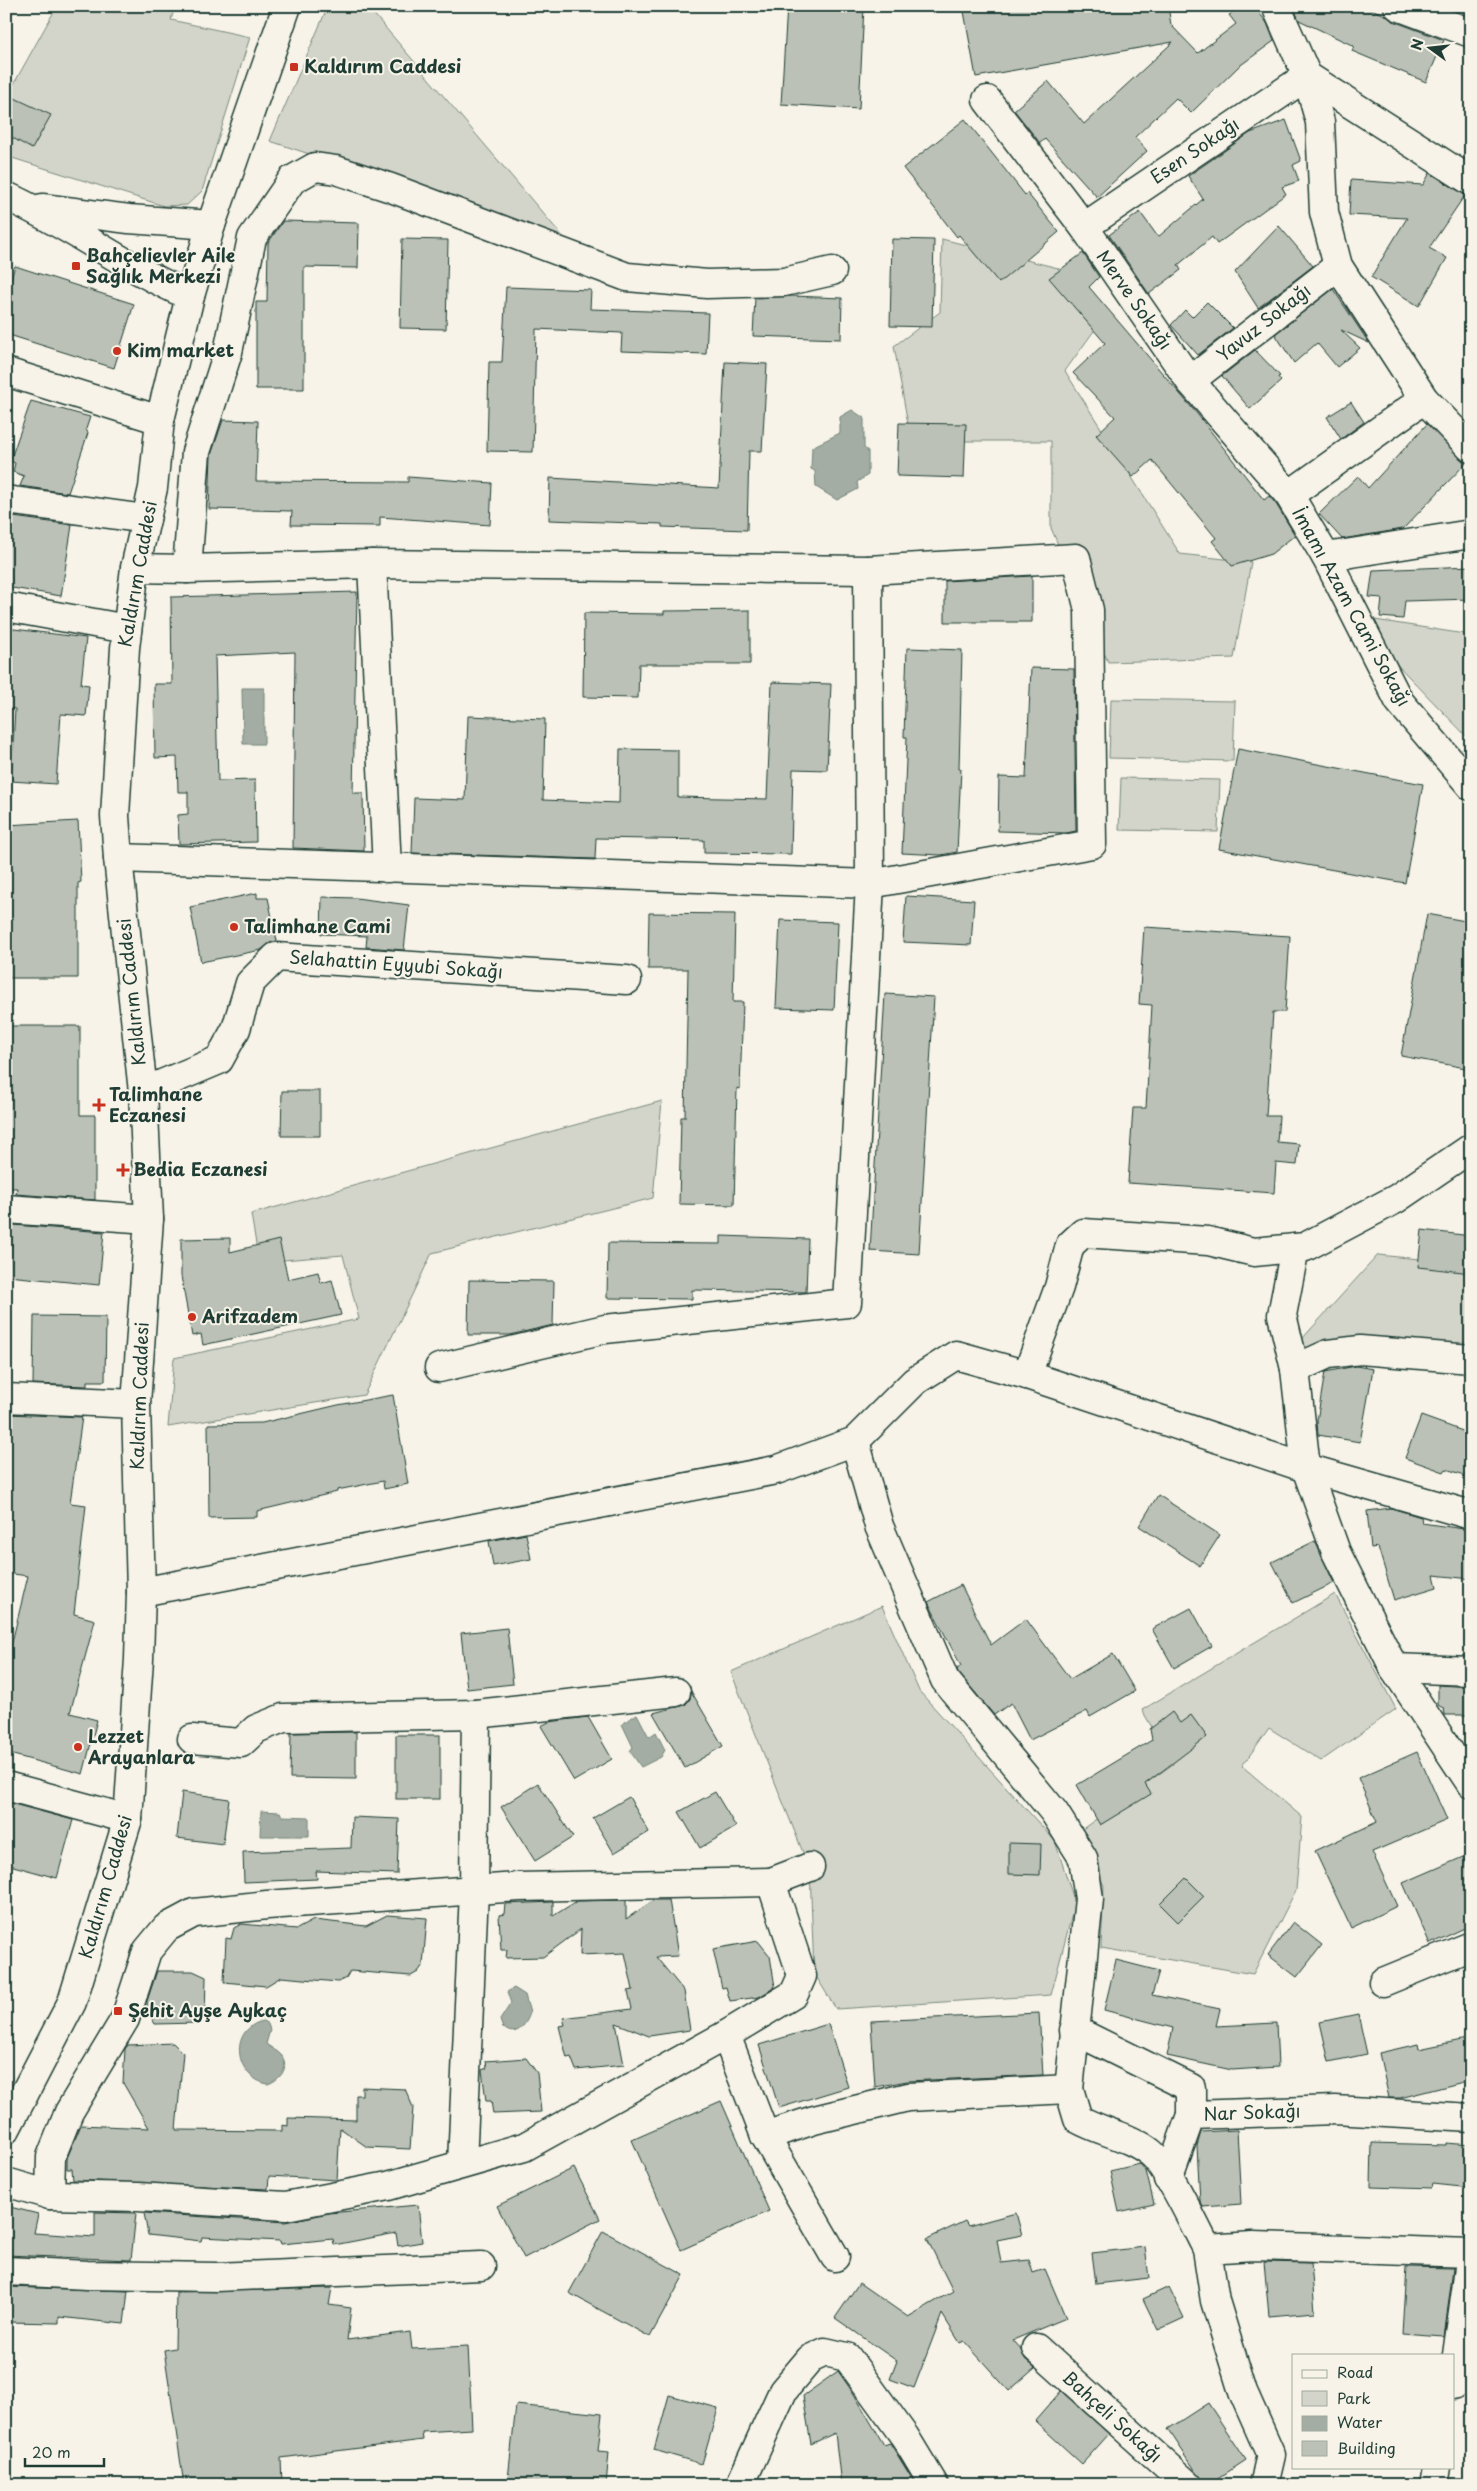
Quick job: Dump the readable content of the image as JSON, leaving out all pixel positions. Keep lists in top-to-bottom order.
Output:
{
  "streets": {
    "street": [
      "Esen Sokağı",
      "Merve Sokağı",
      "Yavuz Sokağı",
      "Kaldırım Caddesi",
      "İmamı Azam Cami Sokağı",
      "Selahattin Eyyubi Sokağı",
      "Nar Sokağı",
      "Bahçeli Sokağı"
    ]
  },
  "crossings": [
    ["Esen Sokağı", "Merve Sokağı"],
    ["Merve Sokağı", "Yavuz Sokağı"],
    ["Merve Sokağı", "İmamı Azam Cami Sokağı"],
    ["Kaldırım Caddesi", "Selahattin Eyyubi Sokağı"]
  ],
  "places": {
    "transit": ["Kaldırım Caddesi", "Bahçelievler Aile Sağlık Merkezi", "Şehit Ayşe Aykaç"],
    "other": [
      "Kim market",
      "Talimhane Cami",
      "Arifzadem",
      "Lezzet Arayanlara"
    ],
    "health": ["Talimhane Eczanesi", "Bedia Eczanesi"]
  },
  "legend": [
    "Road",
    "Park",
    "Water",
    "Building"
  ],
  "scale_bar": "20 m",
  "north": "left"
}
